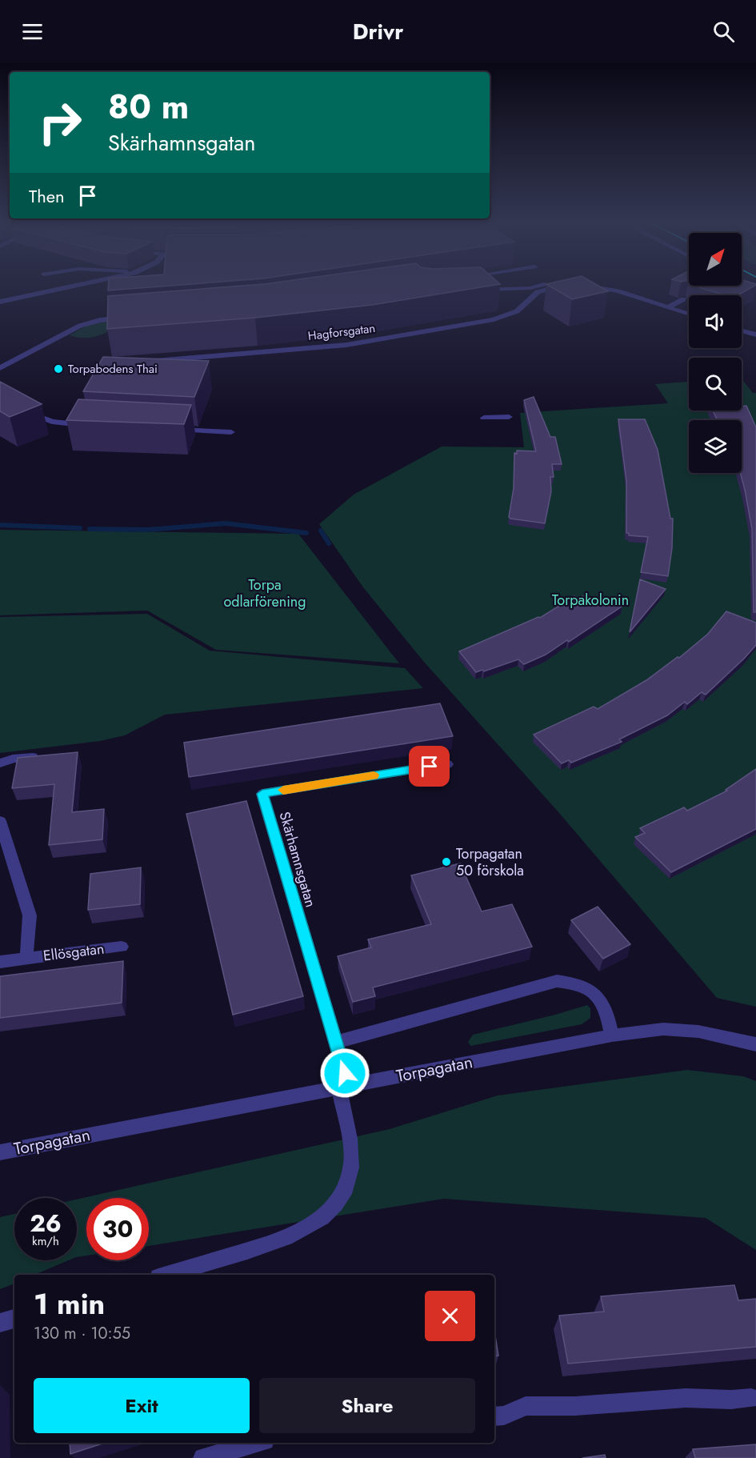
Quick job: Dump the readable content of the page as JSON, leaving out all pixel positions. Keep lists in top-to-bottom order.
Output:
{
  "streets": {
    "street": [
      "Hagforsgatan",
      "Skärhamnsgatan",
      "Ellösgatan",
      "Torpagatan"
    ]
  },
  "crossings": [
    ["Skärhamnsgatan", "Torpagatan"]
  ],
  "parks": ["Torpa odlarförening", "Torpakolonin"],
  "places": ["Torpabodens Thai", "Torpagatan 50 förskola"],
  "north": "top right",
  "page": {
    "header": "Drivr",
    "turn": ["80 m", "Skärhamnsgatan"],
    "then": "Then",
    "speed": "26 km/h",
    "limit": "30",
    "heading": ["1 min", "130 m · 10:55"],
    "buttons": ["Exit", "Share"]
  }
}
